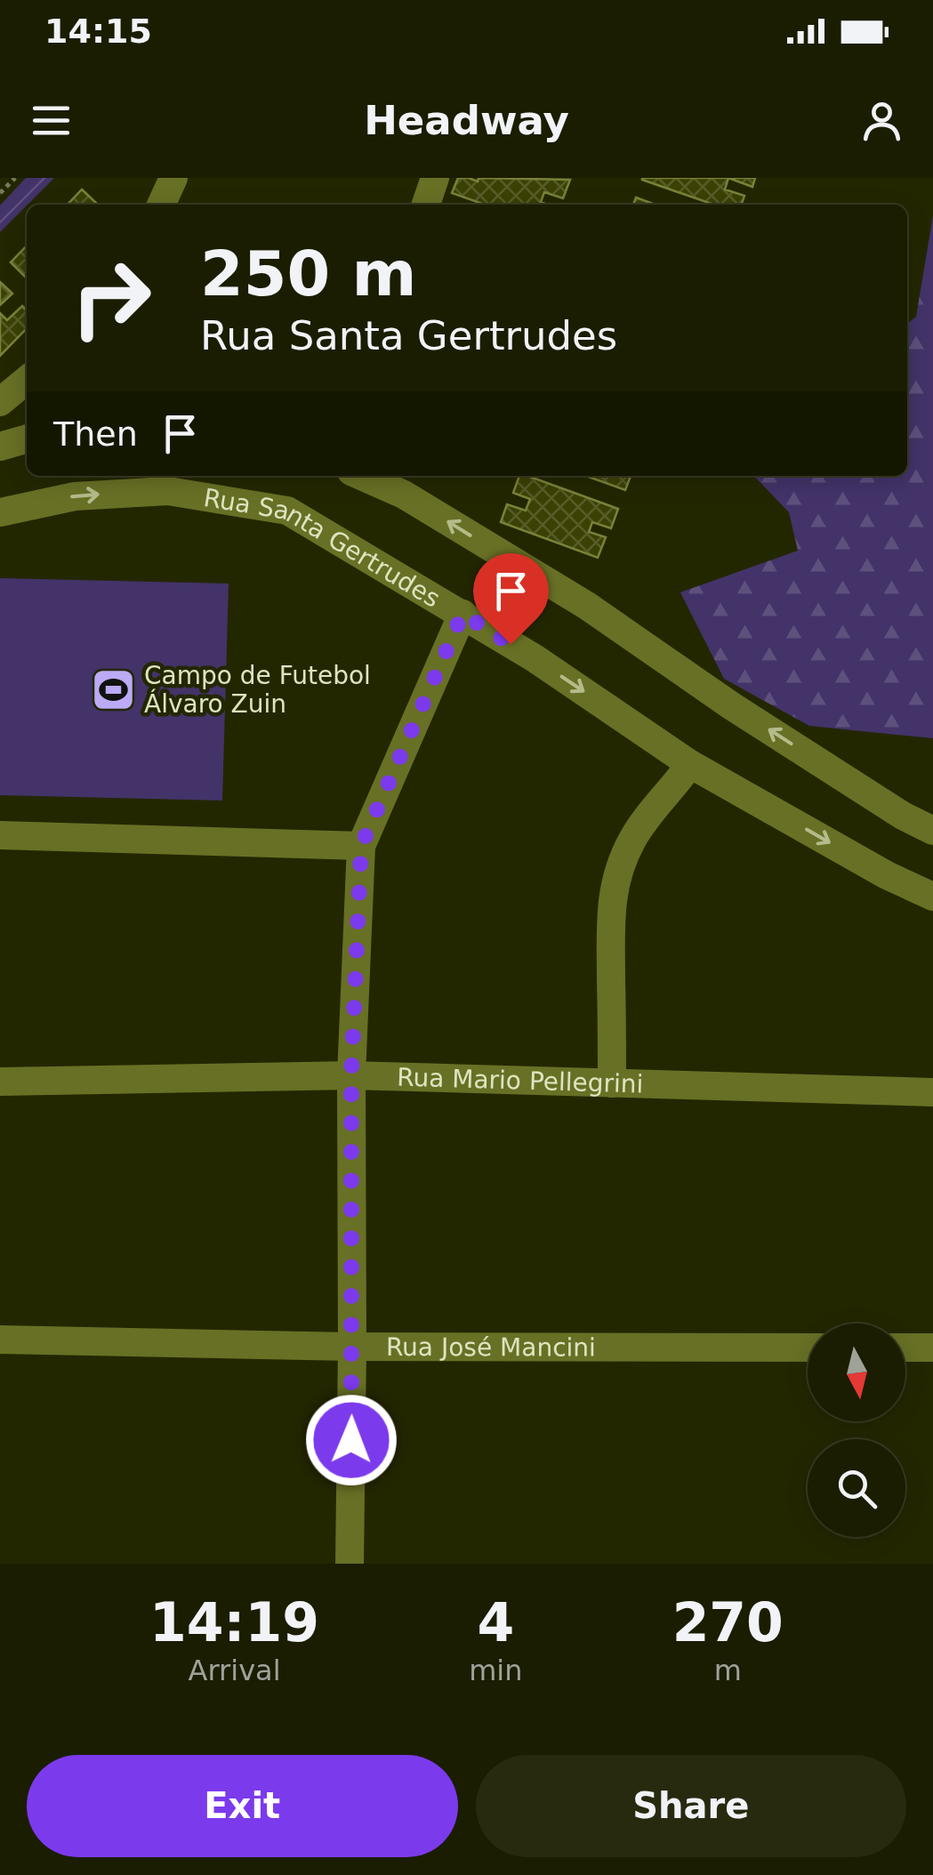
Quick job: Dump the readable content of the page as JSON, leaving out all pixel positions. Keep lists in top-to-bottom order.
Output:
{
  "streets": {
    "street": ["Rua Santa Gertrudes", "Rua Mario Pellegrini", "Rua José Mancini"]
  },
  "places": {
    "sports": ["Campo de Futebol Álvaro Zuin"]
  },
  "north": "bottom",
  "page": {
    "status": "14:15",
    "header": "Headway",
    "turn": ["250 m", "Rua Santa Gertrudes"],
    "then": "Then",
    "eta": [
      "14:19",
      "Arrival",
      "4",
      "min",
      "270",
      "m"
    ],
    "buttons": ["Exit", "Share"]
  }
}
